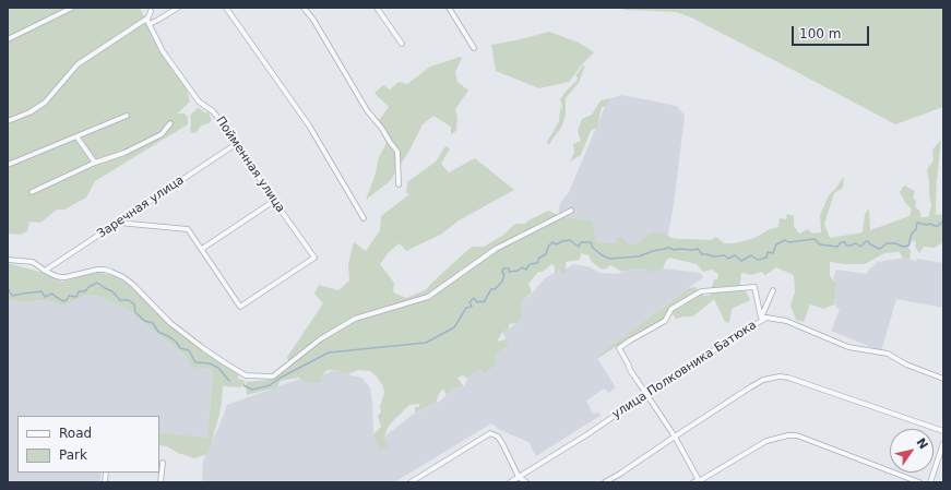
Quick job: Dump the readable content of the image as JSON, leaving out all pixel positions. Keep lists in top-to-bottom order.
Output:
{
  "streets": {
    "street": ["Пойменная улица", "Заречная улица", "улица Полковника Батюка"]
  },
  "crossings": [
    ["Пойменная улица", "Заречная улица"]
  ],
  "legend": ["Road", "Park"],
  "scale_bar": "100 m",
  "north": "top right"
}
